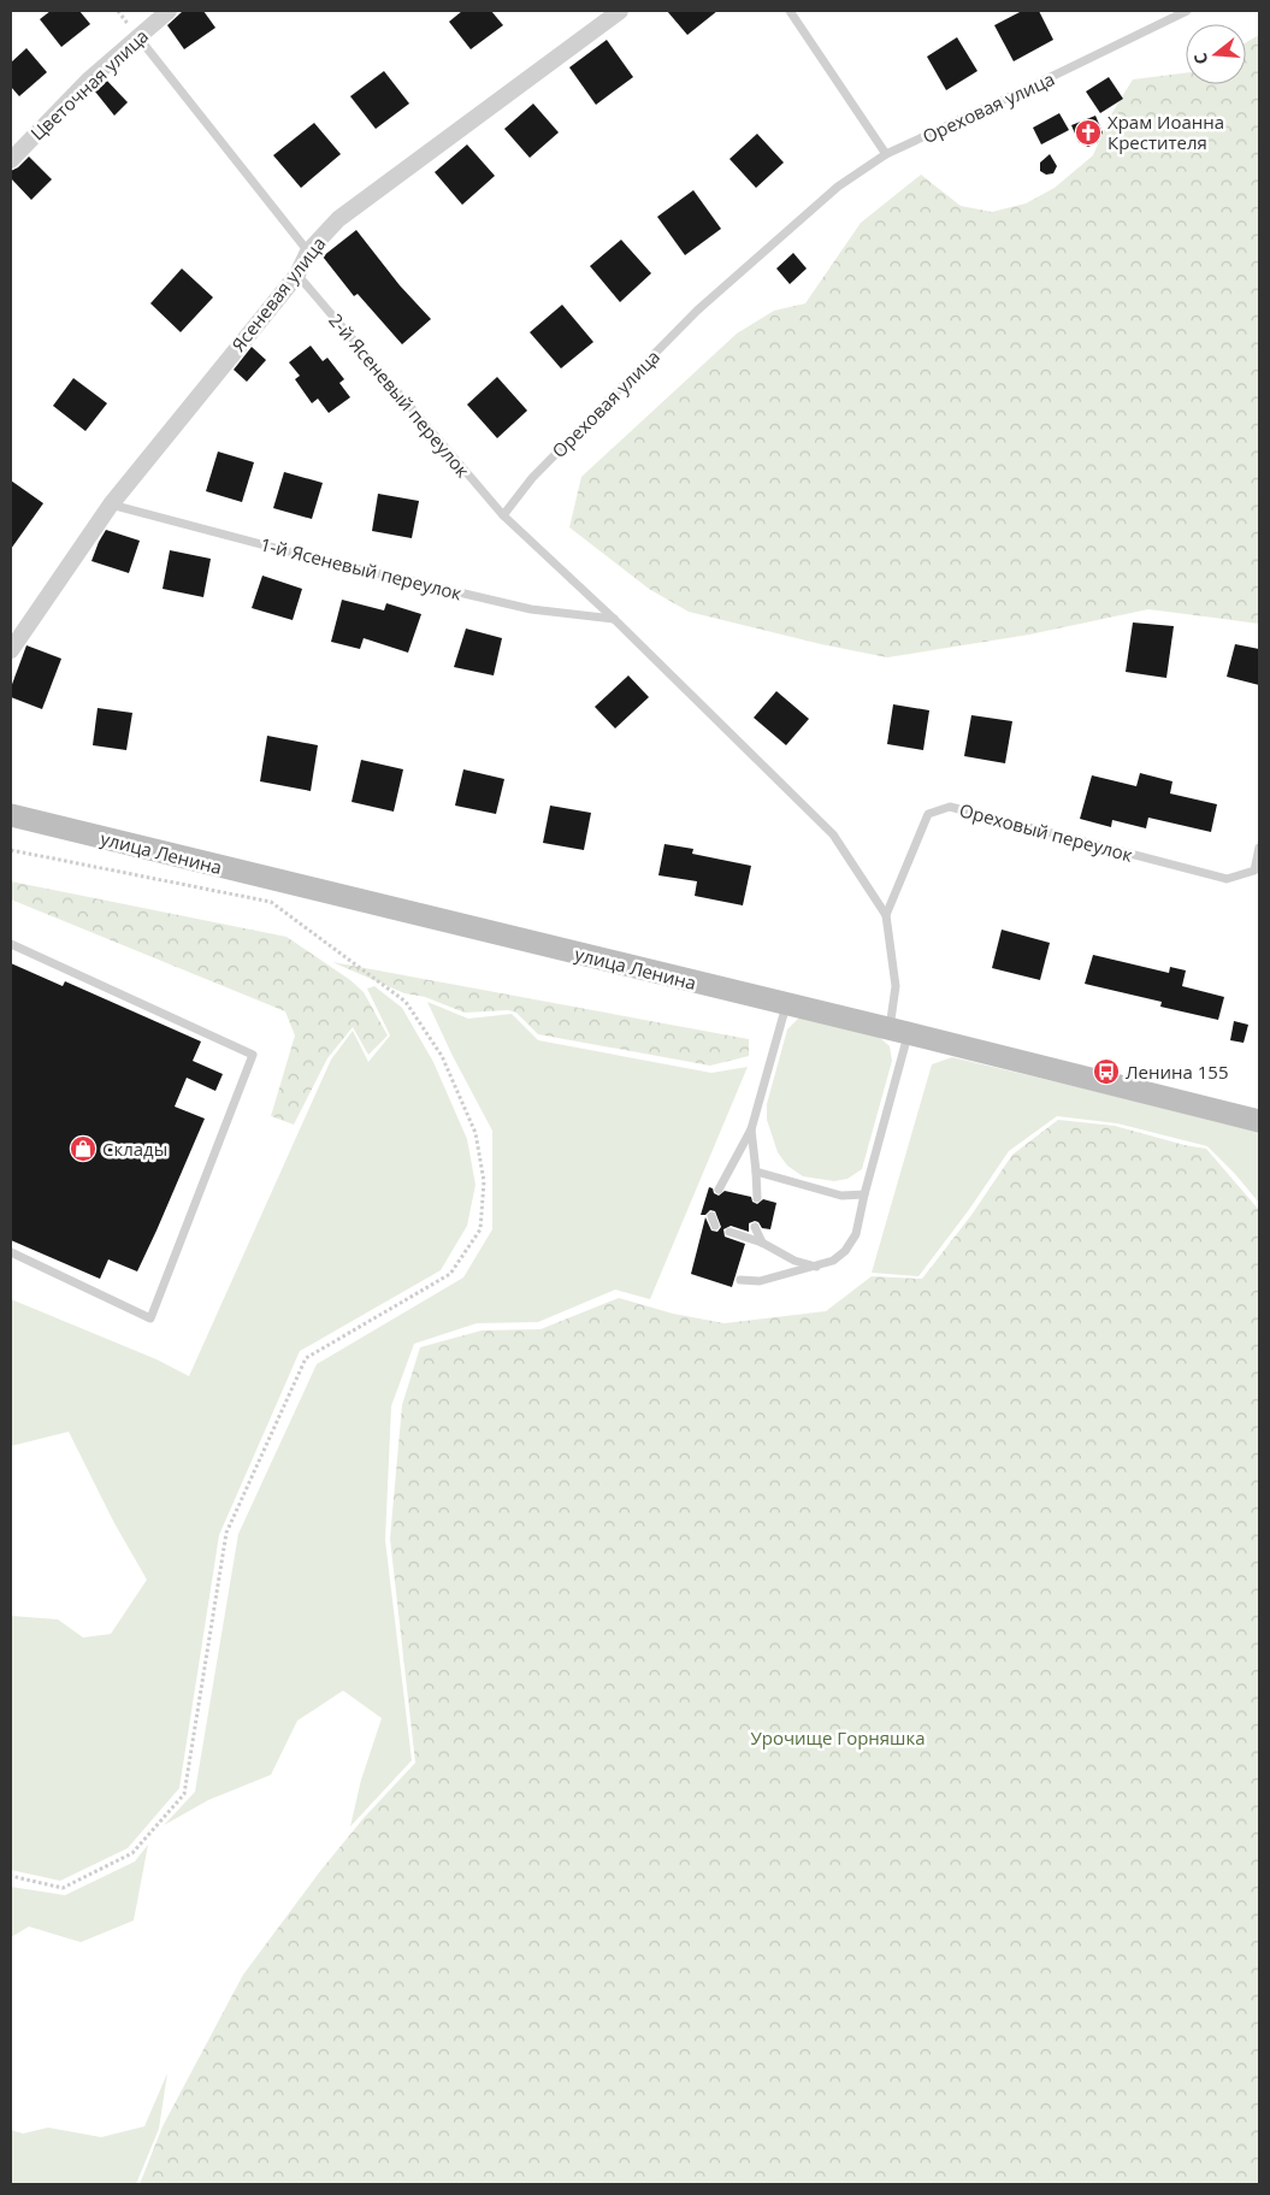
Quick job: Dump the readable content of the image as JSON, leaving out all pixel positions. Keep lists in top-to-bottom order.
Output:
{
  "streets": {
    "main road": ["улица Ленина"],
    "street": ["Цветочная улица", "Ясеневая улица"],
    "lane": [
      "Ореховая улица",
      "2-й Ясеневый переулок",
      "1-й Ясеневый переулок",
      "Ореховый переулок"
    ]
  },
  "crossings": [
    ["Ореховая улица", "2-й Ясеневый переулок"],
    ["Ясеневая улица", "2-й Ясеневый переулок"],
    ["Ясеневая улица", "1-й Ясеневый переулок"]
  ],
  "parks": ["Урочище Горняшка"],
  "places": {
    "church": ["Храм Иоанна Крестителя"],
    "bus stop": ["Ленина 155"],
    "shop": ["Склады"]
  },
  "north": "left"
}
